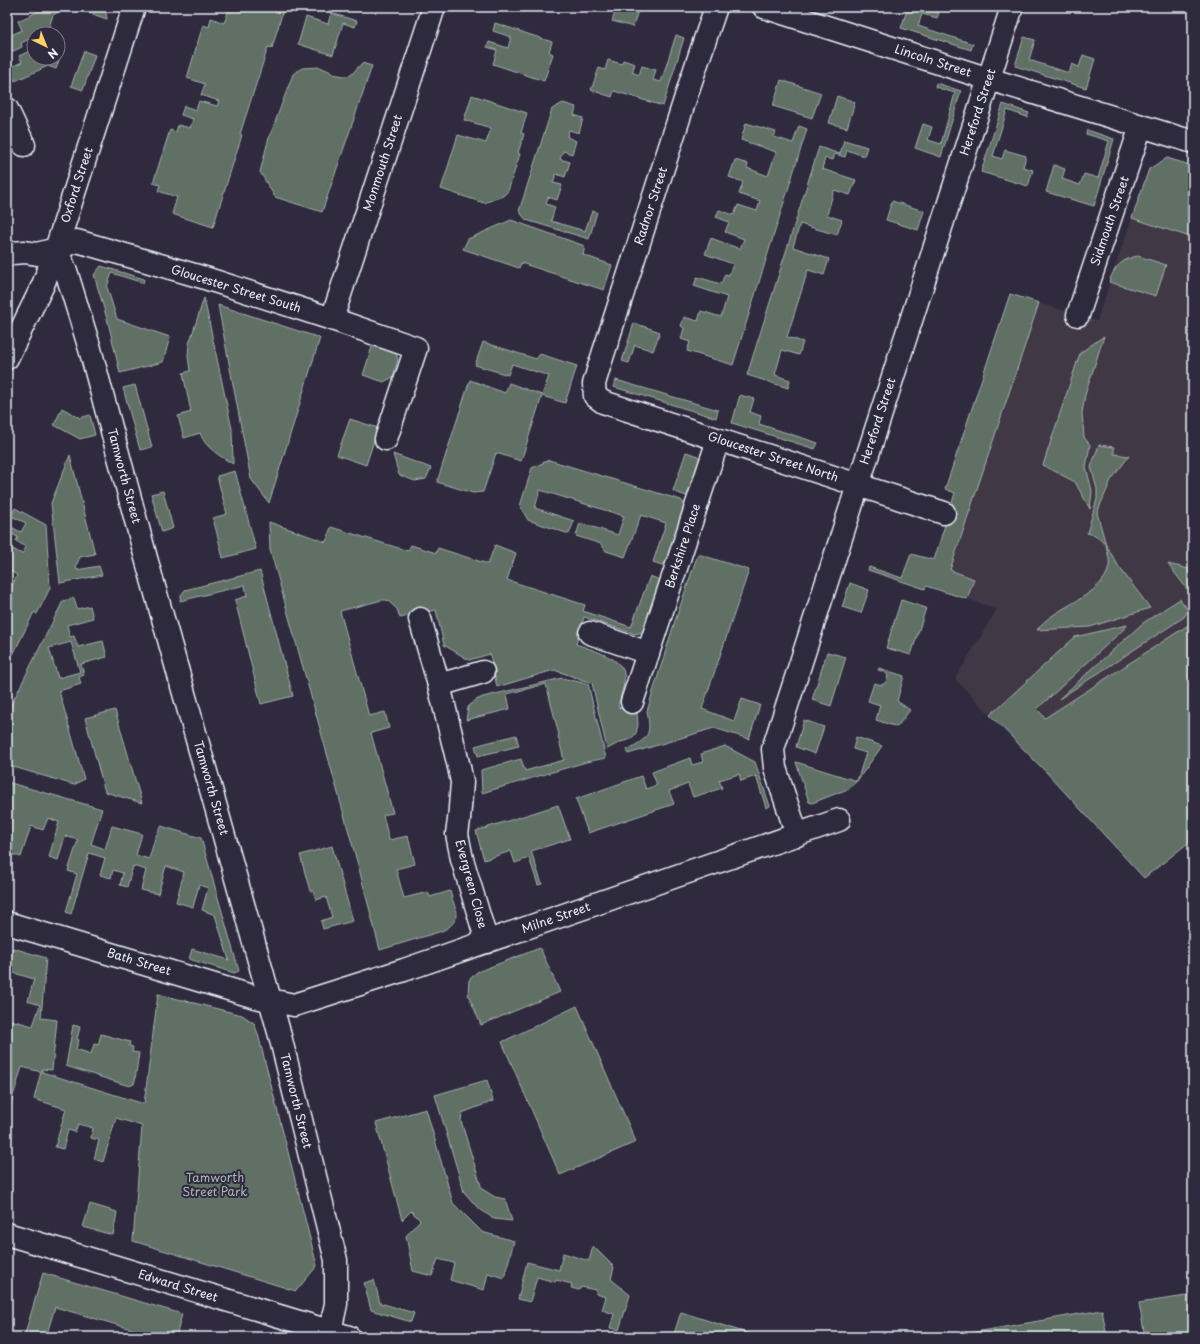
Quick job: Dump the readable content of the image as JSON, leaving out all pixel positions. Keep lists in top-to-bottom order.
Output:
{
  "streets": {
    "street": [
      "Lincoln Street",
      "Hereford Street",
      "Monmouth Street",
      "Oxford Street",
      "Radnor Street",
      "Sidmouth Street",
      "Gloucester Street South",
      "Gloucester Street North",
      "Tamworth Street",
      "Berkshire Place",
      "Evergreen Close",
      "Milne Street",
      "Bath Street",
      "Edward Street"
    ]
  },
  "crossings": [
    ["Lincoln Street", "Hereford Street"],
    ["Lincoln Street", "Sidmouth Street"],
    ["Hereford Street", "Gloucester Street North"],
    ["Hereford Street", "Milne Street"],
    ["Monmouth Street", "Gloucester Street South"],
    ["Oxford Street", "Gloucester Street South"],
    ["Oxford Street", "Tamworth Street"],
    ["Radnor Street", "Gloucester Street North"],
    ["Gloucester Street South", "Tamworth Street"],
    ["Gloucester Street North", "Berkshire Place"],
    ["Tamworth Street", "Milne Street"],
    ["Tamworth Street", "Bath Street"],
    ["Tamworth Street", "Edward Street"],
    ["Evergreen Close", "Milne Street"],
    ["Milne Street", "Bath Street"]
  ],
  "parks": ["Tamworth Street Park"],
  "north": "bottom right"
}
